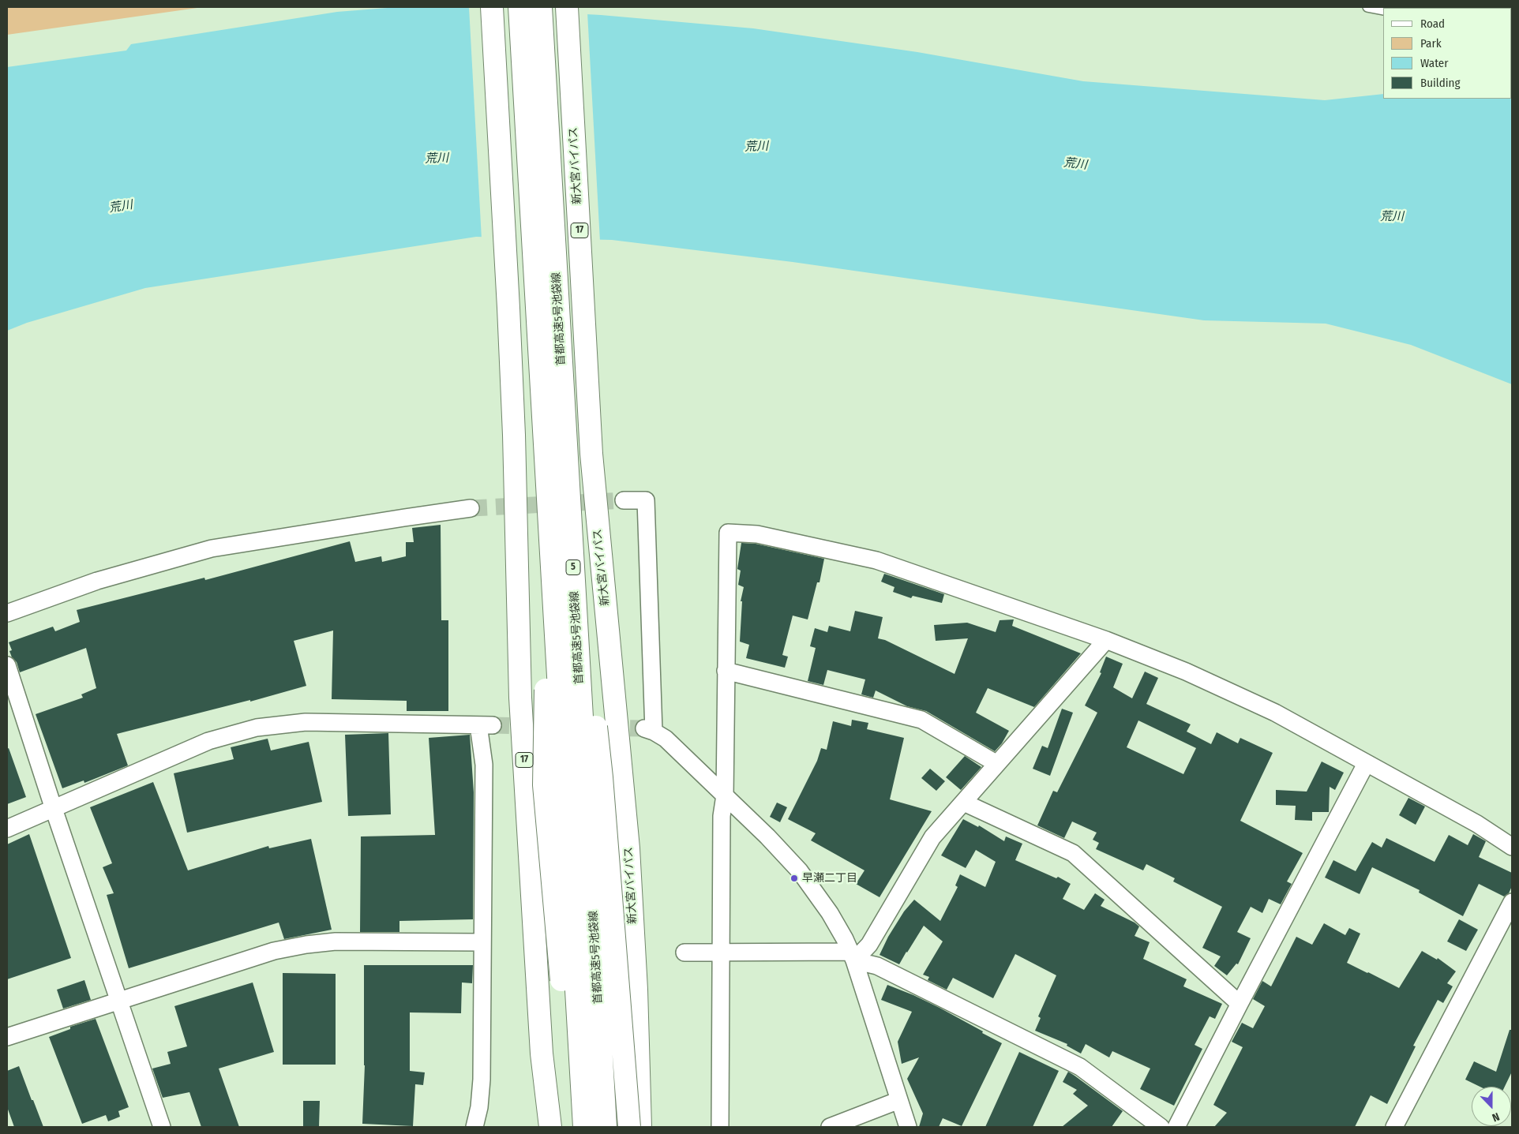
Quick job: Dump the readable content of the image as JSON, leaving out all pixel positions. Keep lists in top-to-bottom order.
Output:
{
  "streets": {
    "highway": [
      "新大宮バイパス",
      "17",
      "首都高速5号池袋線",
      "5"
    ]
  },
  "water": ["荒川"],
  "places": ["早瀬二丁目"],
  "legend": [
    "Road",
    "Park",
    "Water",
    "Building"
  ],
  "north": "bottom"
}
